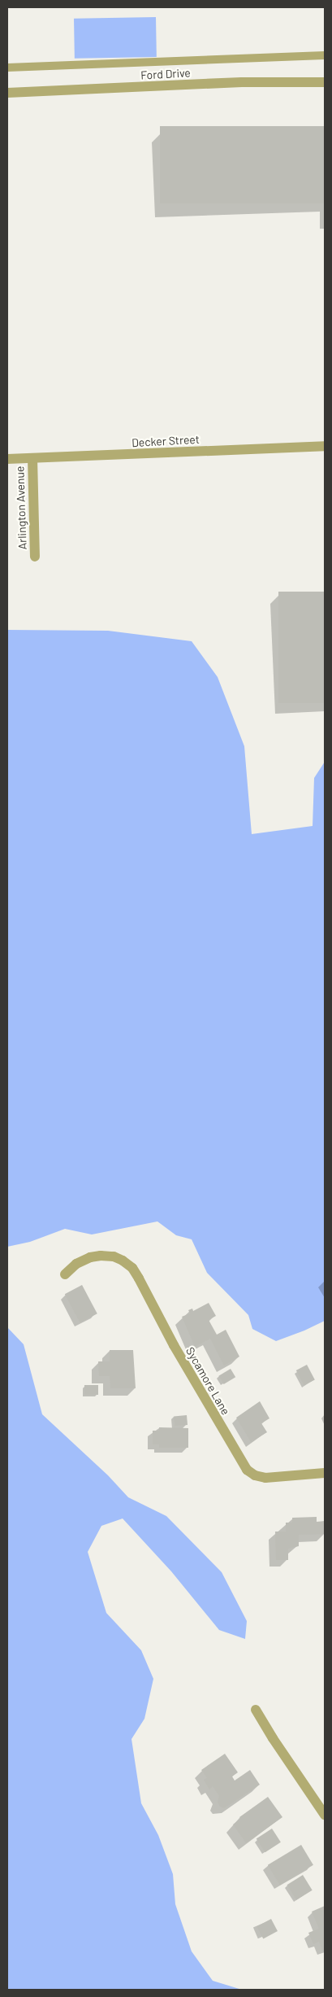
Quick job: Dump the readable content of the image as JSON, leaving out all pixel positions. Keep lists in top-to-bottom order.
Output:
{
  "streets": {
    "street": [
      "Ford Drive",
      "Decker Street",
      "Arlington Avenue",
      "Sycamore Lane"
    ]
  },
  "crossings": [
    ["Decker Street", "Arlington Avenue"]
  ]
}
